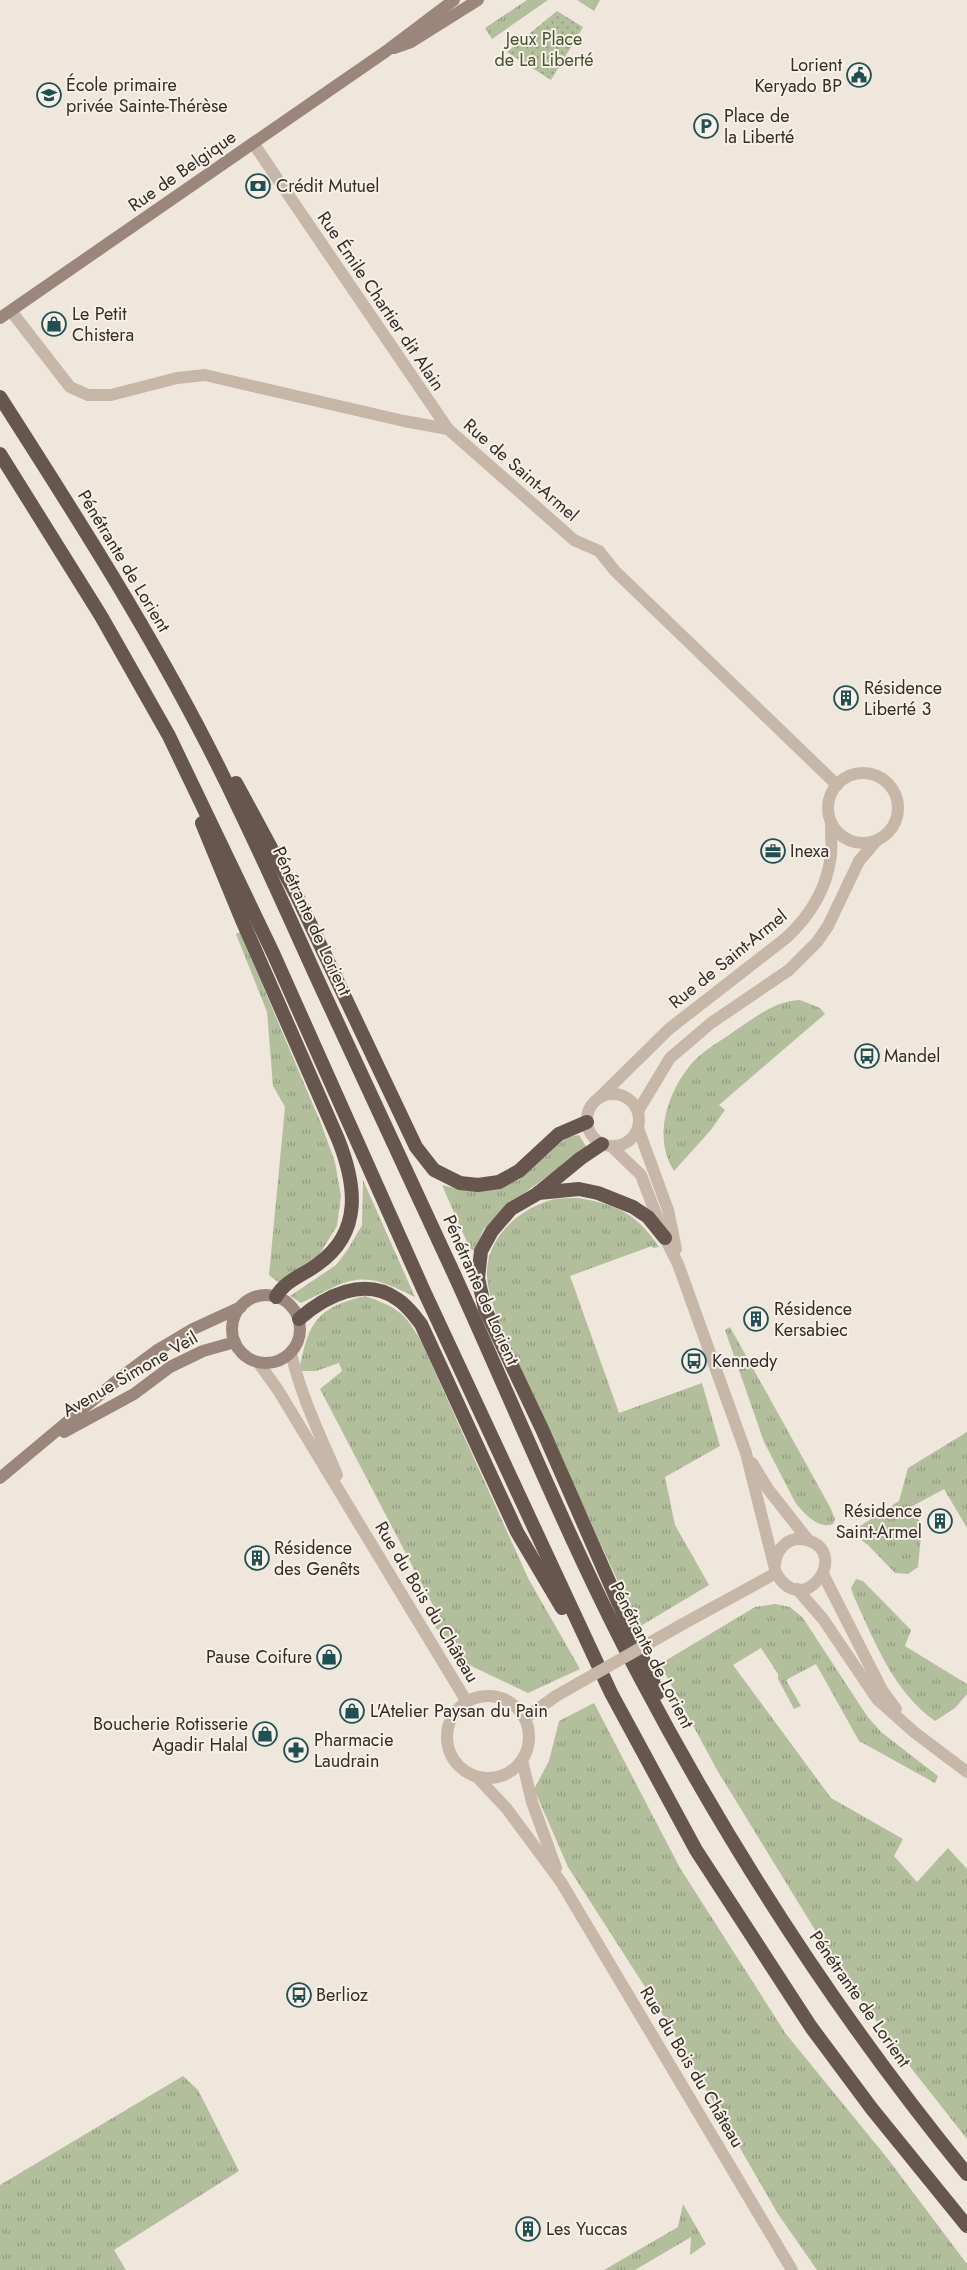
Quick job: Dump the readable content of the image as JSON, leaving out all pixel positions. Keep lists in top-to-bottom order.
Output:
{
  "streets": {
    "highway": ["Pénétrante de Lorient"],
    "main road": ["Rue de Belgique", "Avenue Simone Veil"],
    "street": ["Rue Émile Chartier dit Alain", "Rue de Saint-Armel", "Rue du Bois du Château"]
  },
  "crossings": [
    ["Rue de Belgique", "Rue Émile Chartier dit Alain"],
    ["Rue de Belgique", "Rue de Saint-Armel"],
    ["Rue Émile Chartier dit Alain", "Rue de Saint-Armel"],
    ["Avenue Simone Veil", "Rue du Bois du Château"]
  ],
  "parks": ["Jeux Place de La Liberté"],
  "places": {
    "public building": ["Lorient Keryado BP"],
    "school or university": ["École primaire privée Sainte-Thérèse"],
    "parking": ["Place de la Liberté"],
    "bank": ["Crédit Mutuel"],
    "shop": [
      "Le Petit Chistera",
      "Pause Coifure",
      "L'Atelier Paysan du Pain",
      "Boucherie Rotisserie Agadir Halal"
    ],
    "building": [
      "Résidence Liberté 3",
      "Résidence Kersabiec",
      "Résidence Saint-Armel",
      "Résidence des Genêts",
      "Les Yuccas"
    ],
    "office": ["Inexa"],
    "bus stop": ["Mandel", "Kennedy", "Berlioz"],
    "pharmacy": ["Pharmacie Laudrain"]
  }
}
